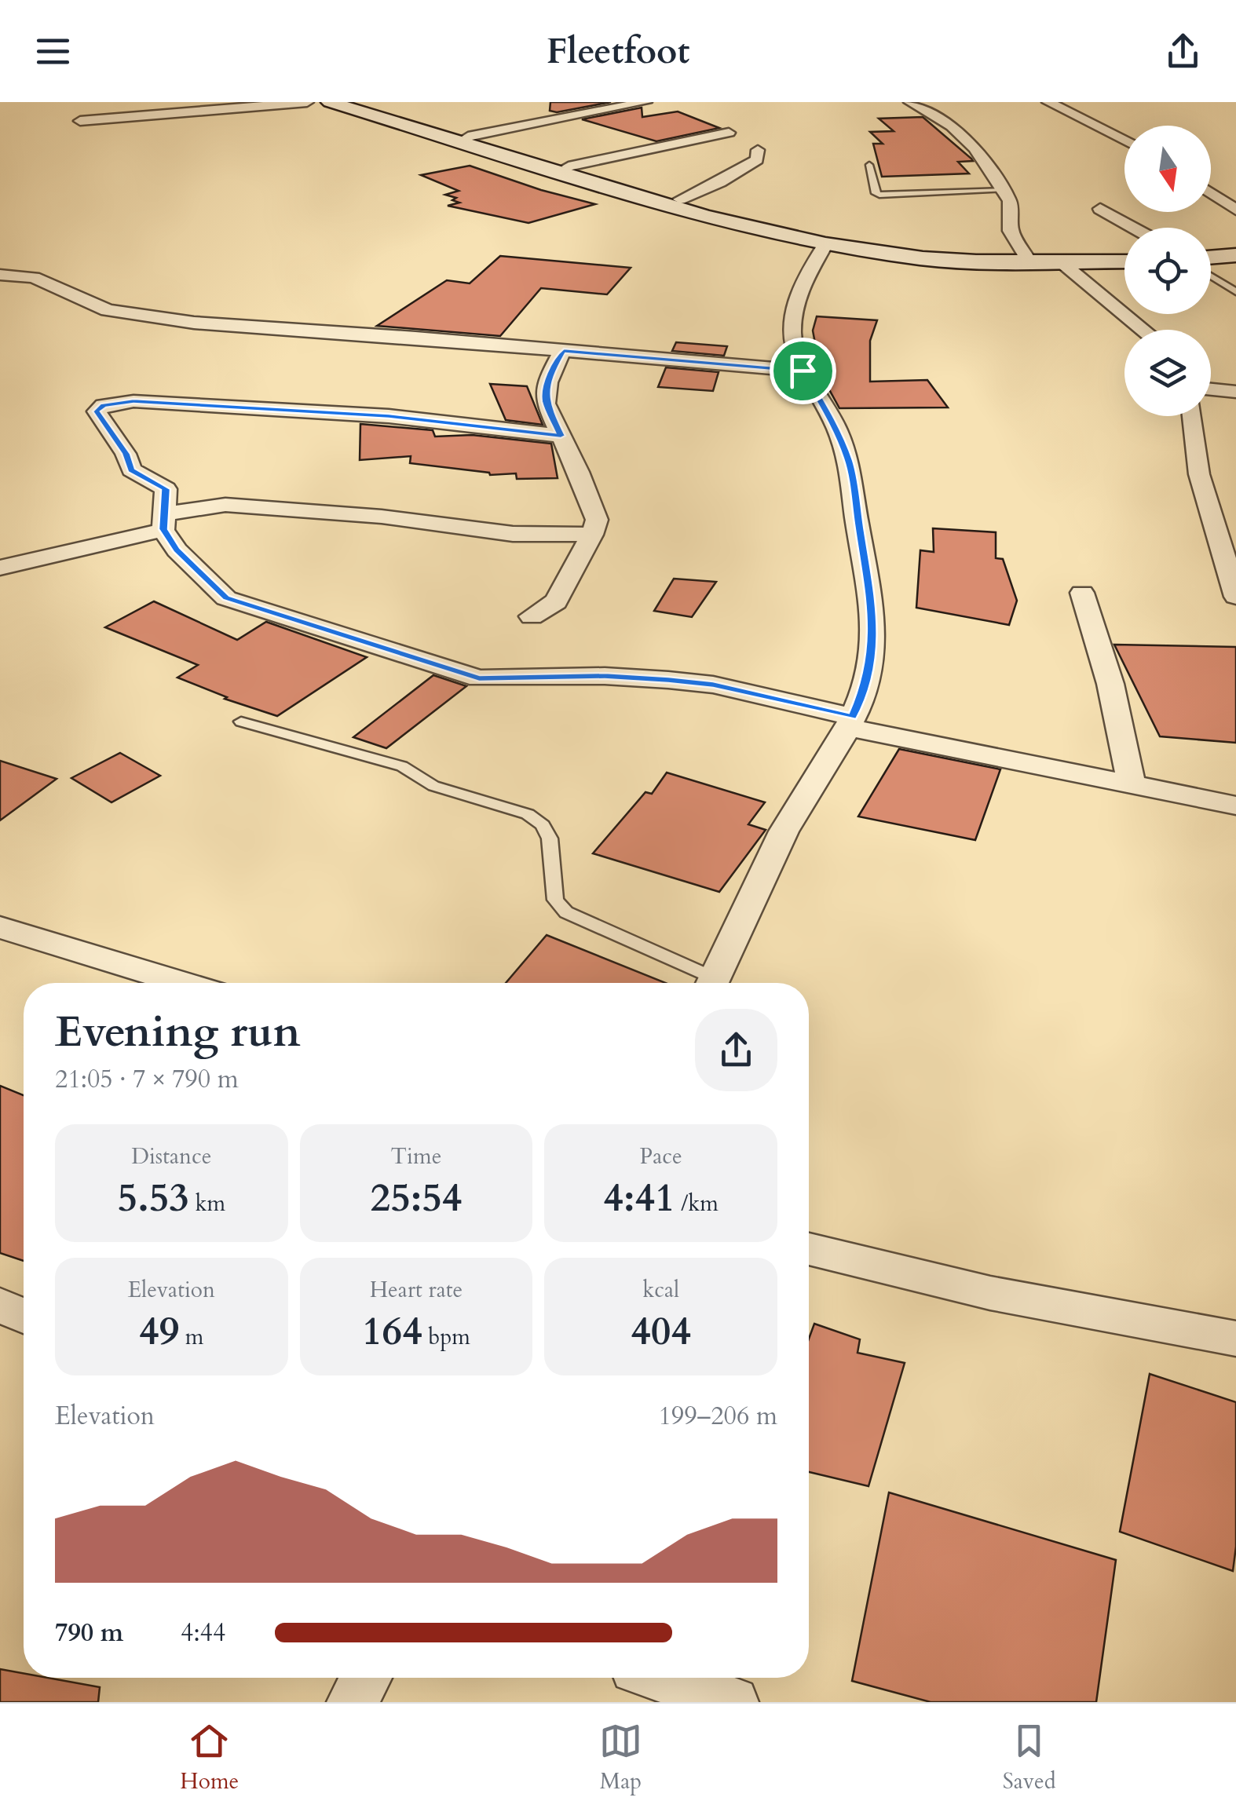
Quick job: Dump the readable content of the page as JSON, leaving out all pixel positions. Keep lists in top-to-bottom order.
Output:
{
  "north": "bottom",
  "page": {
    "header": "Fleetfoot",
    "heading": ["Evening run", "21:05 · 7 × 790 m"],
    "stats": [
      ["Distance", "5.53 km"],
      ["Time", "25:54"],
      ["Pace", "4:41 /km"],
      ["Elevation", "49 m"],
      ["Heart rate", "164 bpm"],
      ["kcal", "404"]
    ],
    "chart": ["Elevation", "199–206 m"],
    "list": [
      {
        "name": "790 m",
        "note": "4:44"
      }
    ],
    "tabs": ["Home", "Map", "Saved"]
  }
}
